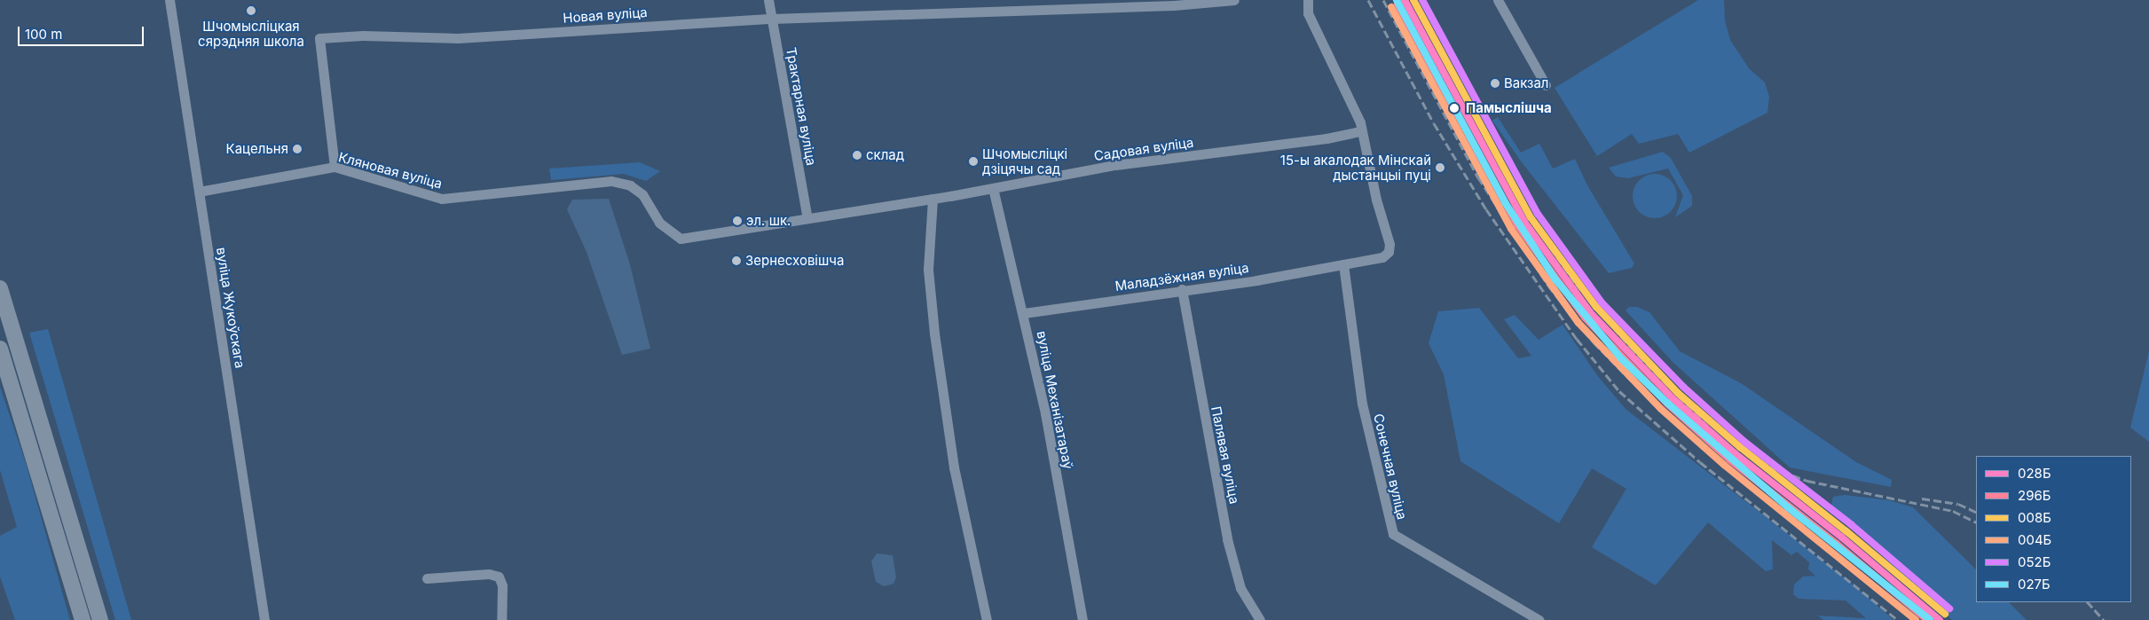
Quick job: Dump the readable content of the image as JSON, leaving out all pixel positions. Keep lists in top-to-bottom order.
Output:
{
  "streets": {
    "street": [
      "Новая вуліца",
      "Трактарная вуліца",
      "Садовая вуліца",
      "Кляновая вуліца",
      "Маладзёжная вуліца",
      "вуліца Жукоўскага",
      "вуліца Механізатараў",
      "Палявая вуліца",
      "Сонечная вуліца"
    ]
  },
  "crossings": [
    ["Новая вуліца", "Трактарная вуліца"],
    ["Новая вуліца", "Кляновая вуліца"],
    ["Трактарная вуліца", "Садовая вуліца"],
    ["Трактарная вуліца", "Кляновая вуліца"],
    ["Садовая вуліца", "Кляновая вуліца"],
    ["Садовая вуліца", "Маладзёжная вуліца"],
    ["Садовая вуліца", "вуліца Механізатараў"],
    ["Кляновая вуліца", "вуліца Жукоўскага"],
    ["Маладзёжная вуліца", "вуліца Механізатараў"],
    ["Маладзёжная вуліца", "Палявая вуліца"],
    ["Маладзёжная вуліца", "Сонечная вуліца"]
  ],
  "places": [
    "Шчомысліцкая сярэдняя школа",
    "Вакзал",
    "Памыслішча",
    "Кацельня",
    "склад",
    "Шчомысліцкі дзіцячы сад",
    "15-ы акалодак Мінскай дыстанцыі пуці",
    "эл. шк.",
    "Зернесховішча"
  ],
  "lines": [
    "transit line 028Б",
    "transit line 008Б",
    "transit line 052Б",
    "transit line 027Б",
    "transit line 296Б",
    "transit line 004Б"
  ],
  "legend": [
    "028Б",
    "296Б",
    "008Б",
    "004Б",
    "052Б",
    "027Б"
  ],
  "scale_bar": "100 m"
}
